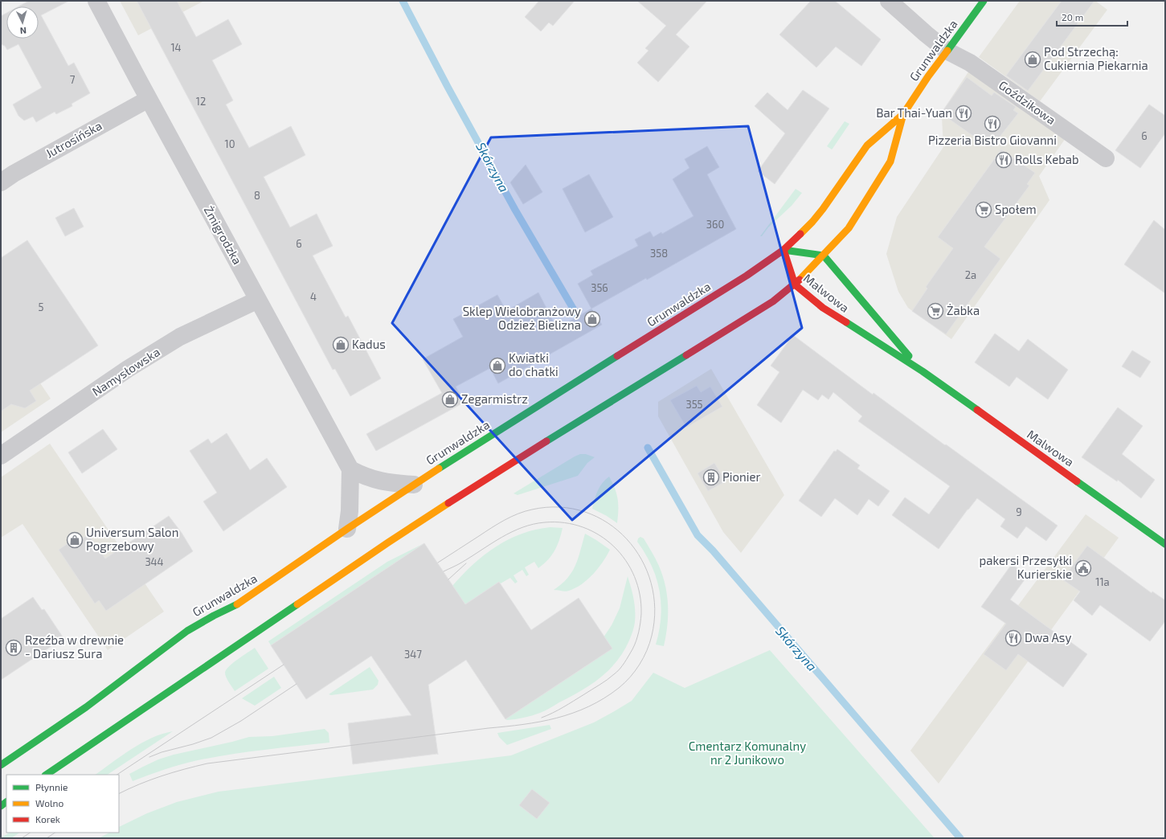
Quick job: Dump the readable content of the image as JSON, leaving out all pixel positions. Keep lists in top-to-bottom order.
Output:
{
  "streets": {
    "street": [
      "Grunwaldzka",
      "Goździkowa",
      "Jutrosińska",
      "Żmigrodzka",
      "Malwowa",
      "Namysłowska"
    ]
  },
  "crossings": [
    ["Grunwaldzka", "Goździkowa"],
    ["Grunwaldzka", "Żmigrodzka"],
    ["Grunwaldzka", "Malwowa"],
    ["Jutrosińska", "Żmigrodzka"],
    ["Żmigrodzka", "Namysłowska"]
  ],
  "water": ["Skórzyna"],
  "parks": ["Cmentarz Komunalny nr 2 Junikowo"],
  "places": {
    "shop": [
      "Pod Strzechą: Cukiernia Piekarnia",
      "Sklep Wielobranżowy Odzież Bielizna",
      "Kadus",
      "Kwiatki do chatki",
      "Zegarmistrz",
      "Universum Salon Pogrzebowy"
    ],
    "restaurant": [
      "Bar Thai-Yuan",
      "Pizzeria Bistro Giovanni",
      "Rolls Kebab",
      "Dwa Asy"
    ],
    "supermarket": ["Społem", "Żabka"],
    "building": ["Pionier", "Rzeźba w drewnie - Dariusz Sura"],
    "public building": ["pakersi Przesyłki Kurierskie"]
  },
  "house_numbers": [
    "14",
    "7",
    "12",
    "6",
    "10",
    "8",
    "360",
    "6",
    "358",
    "2a",
    "356",
    "4",
    "5",
    "355",
    "9",
    "344",
    "11a",
    "347"
  ],
  "legend": ["Płynnie", "Wolno", "Korek"],
  "scale_bar": "20 m",
  "north": "bottom"
}
